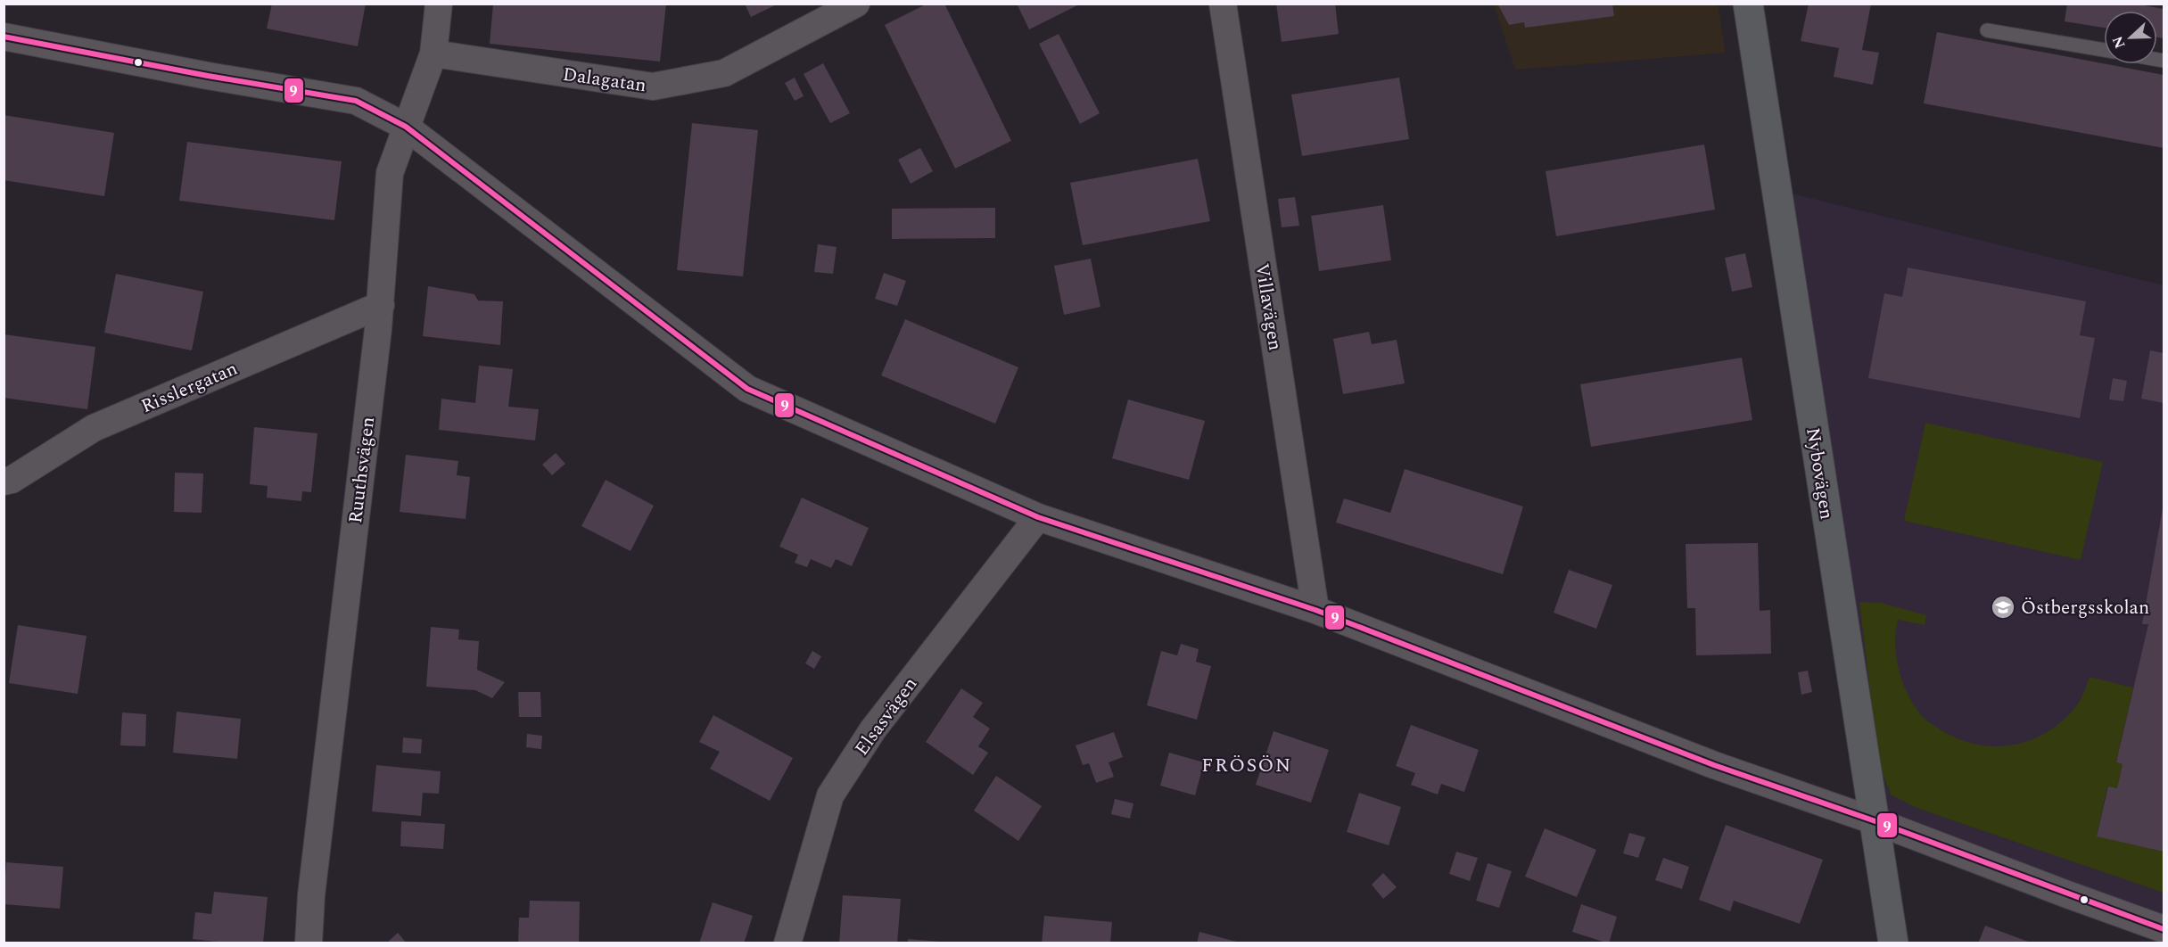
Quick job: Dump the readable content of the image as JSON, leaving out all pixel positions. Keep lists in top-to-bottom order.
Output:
{
  "streets": {
    "street": [
      "Dalagatan",
      "Villavägen",
      "Risslergatan",
      "Ruuthsvägen",
      "Nybovägen",
      "Elsasvägen"
    ]
  },
  "crossings": [
    ["Dalagatan", "Ruuthsvägen"],
    ["Risslergatan", "Ruuthsvägen"]
  ],
  "districts": ["FRÖSÖN"],
  "places": {
    "school or university": ["Östbergsskolan"]
  },
  "lines": ["transit line 9"],
  "north": "left"
}
